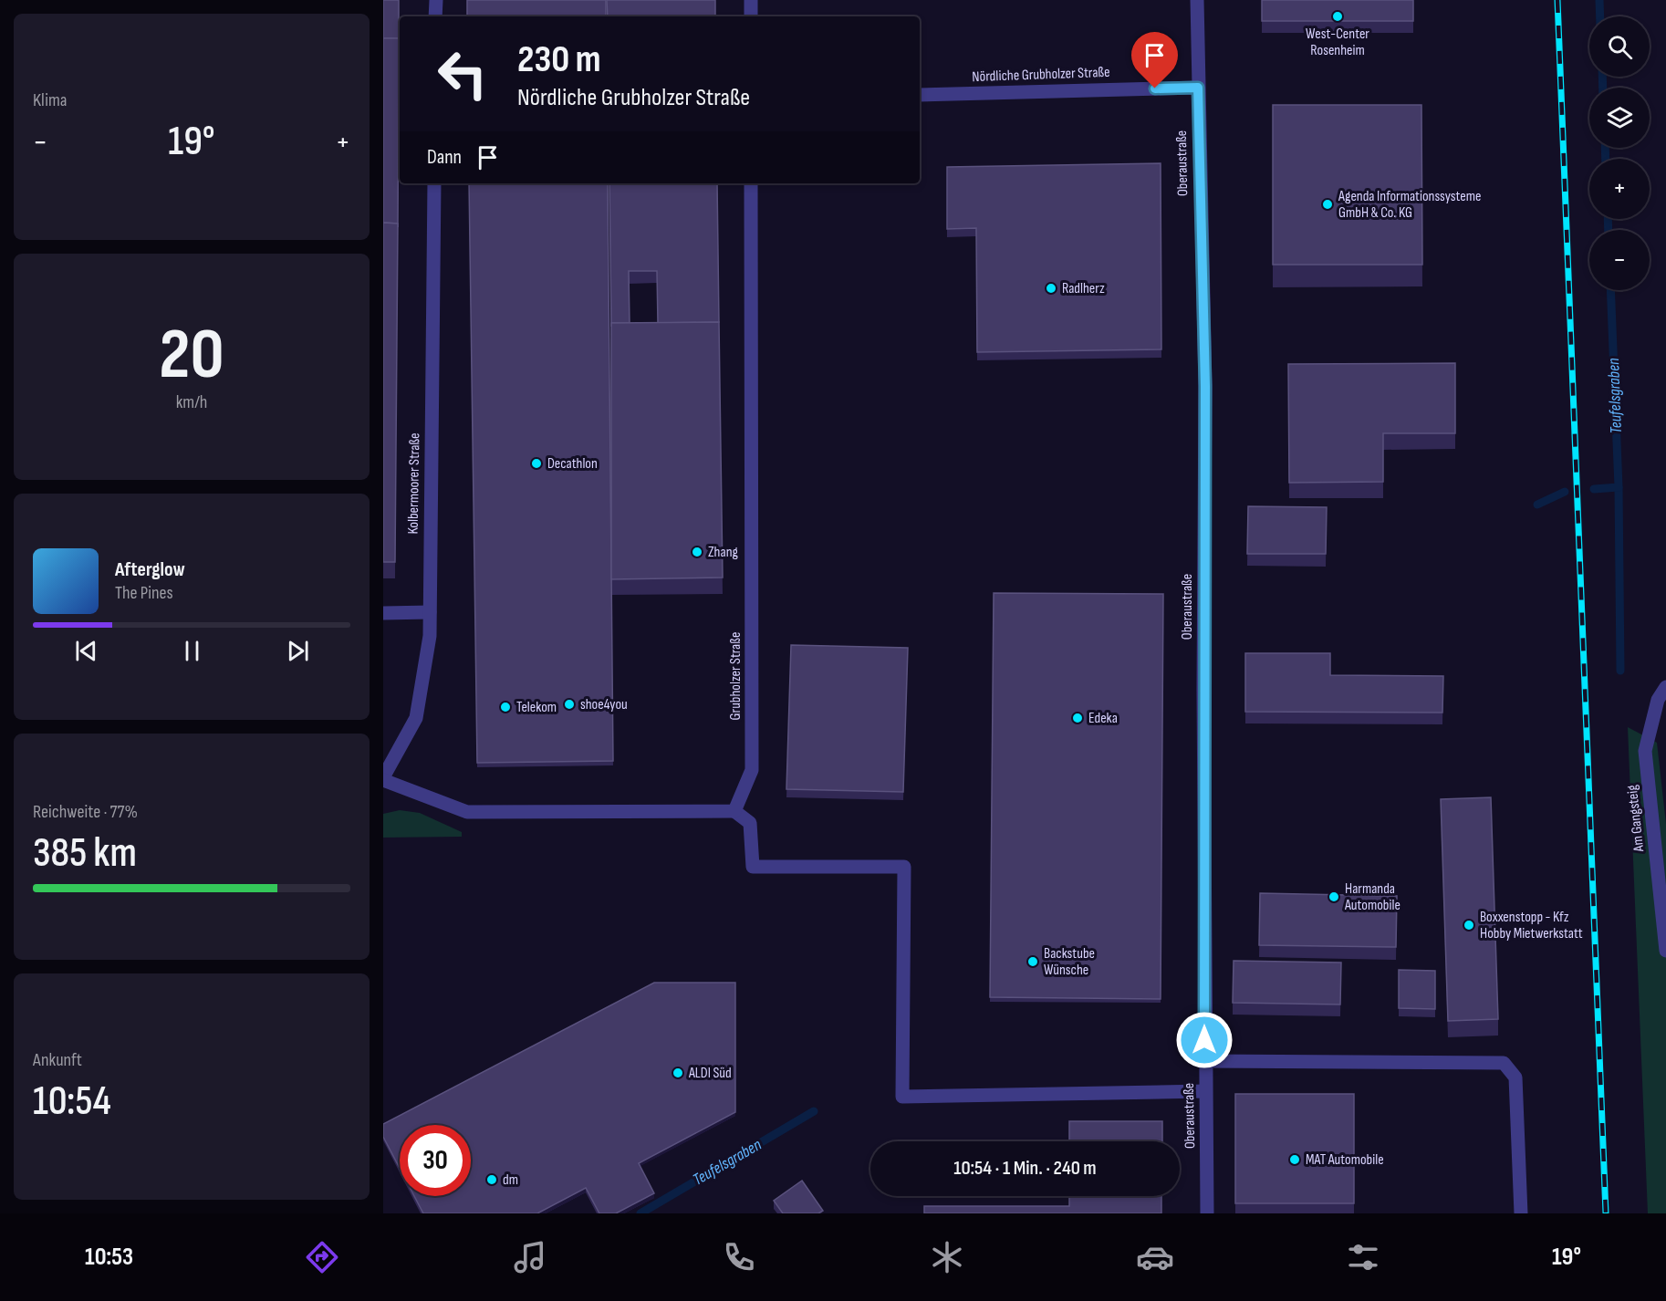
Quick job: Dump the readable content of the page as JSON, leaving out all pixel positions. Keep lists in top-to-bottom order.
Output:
{
  "streets": {
    "street": [
      "Nördliche Grubholzer Straße",
      "Oberaustraße",
      "Kolbermoorer Straße",
      "Grubholzer Straße",
      "Am Gangsteig"
    ]
  },
  "crossings": [
    ["Nördliche Grubholzer Straße", "Oberaustraße"]
  ],
  "water": ["Teufelsgraben"],
  "places": [
    "West-Center Rosenheim",
    "Agenda Informationssysteme GmbH & Co. KG",
    "Radlherz",
    "Decathlon",
    "Zhang",
    "shoe4you",
    "Telekom",
    "Edeka",
    "Harmanda Automobile",
    "Boxxenstopp - Kfz Hobby Mietwerkstatt",
    "Backstube Wünsche",
    "ALDI Süd",
    "MAT Automobile",
    "dm"
  ],
  "page": {
    "tile": [
      "Klima",
      ["20", "km/h"],
      ["Reichweite · 77%", "385 km"],
      ["Ankunft", "10:54"]
    ],
    "map_buttons": ["+", "−"],
    "turn": ["230 m", "Nördliche Grubholzer Straße"],
    "heat": ["−", "19°", "+"],
    "then": "Dann",
    "song": ["Afterglow", "The Pines"],
    "limit": "30",
    "trip": "10:54 · 1 Min. · 240 m",
    "tabs": ["10:53", "19°"]
  }
}
